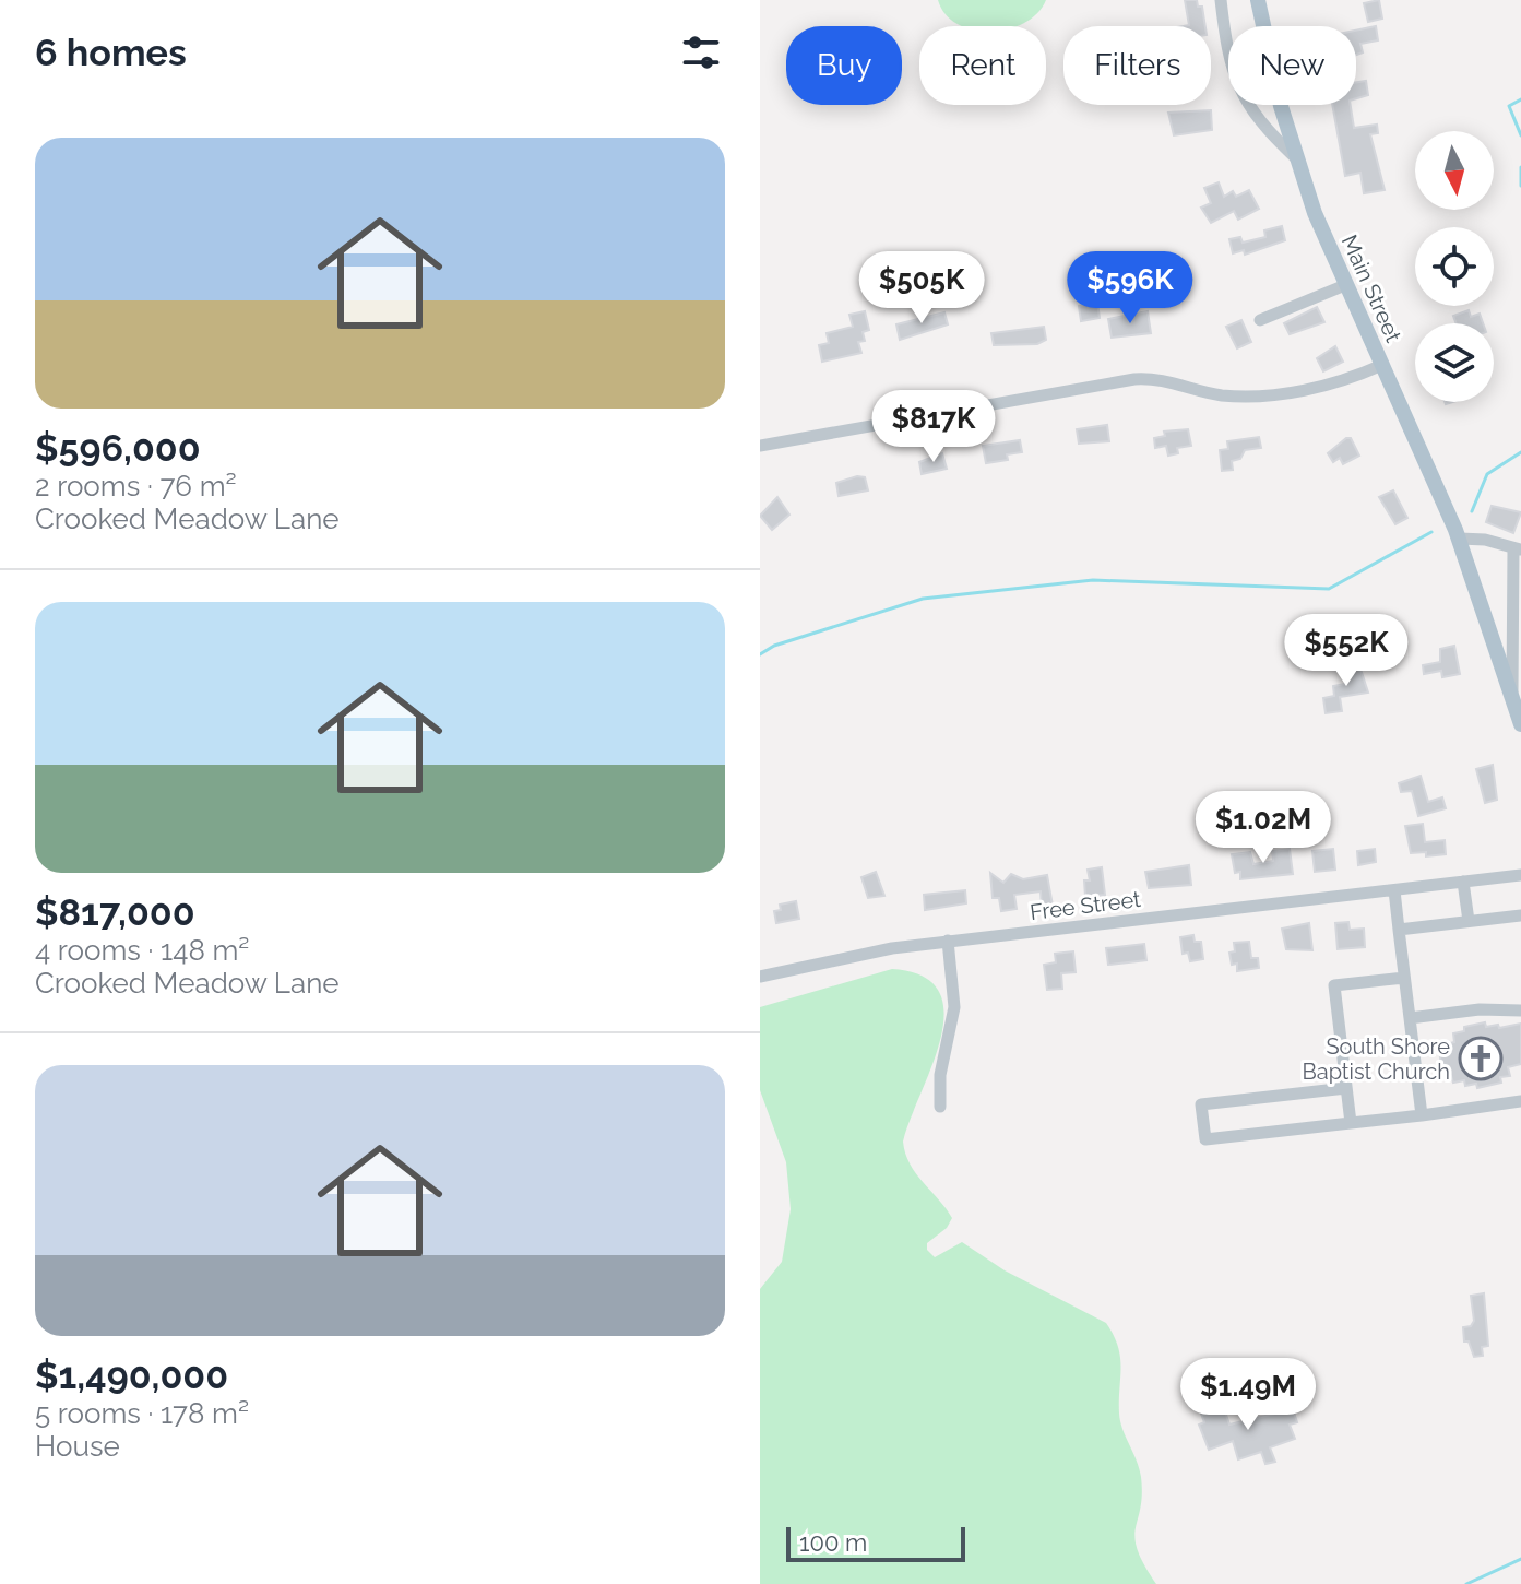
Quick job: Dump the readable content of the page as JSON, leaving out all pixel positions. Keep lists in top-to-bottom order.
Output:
{
  "streets": {
    "main road": ["Main Street"],
    "street": ["Free Street"]
  },
  "places": {
    "church": ["South Shore Baptist Church"]
  },
  "scale_bar": "100 m",
  "north": "bottom",
  "page": {
    "heading": "6 homes",
    "chip": [
      "Buy",
      "Rent",
      "Filters",
      "New"
    ],
    "list": [
      {
        "name": "$596,000",
        "note": "2 rooms · 76 m² · Crooked Meadow Lane"
      },
      {
        "name": "$817,000",
        "note": "4 rooms · 148 m² · Crooked Meadow Lane"
      },
      {
        "name": "$1,490,000",
        "note": "5 rooms · 178 m² · House"
      }
    ],
    "price": [
      "$505K",
      "$596K",
      "$817K",
      "$552K",
      "$1.02M",
      "$1.49M"
    ],
    "scale": "100 m"
  }
}
